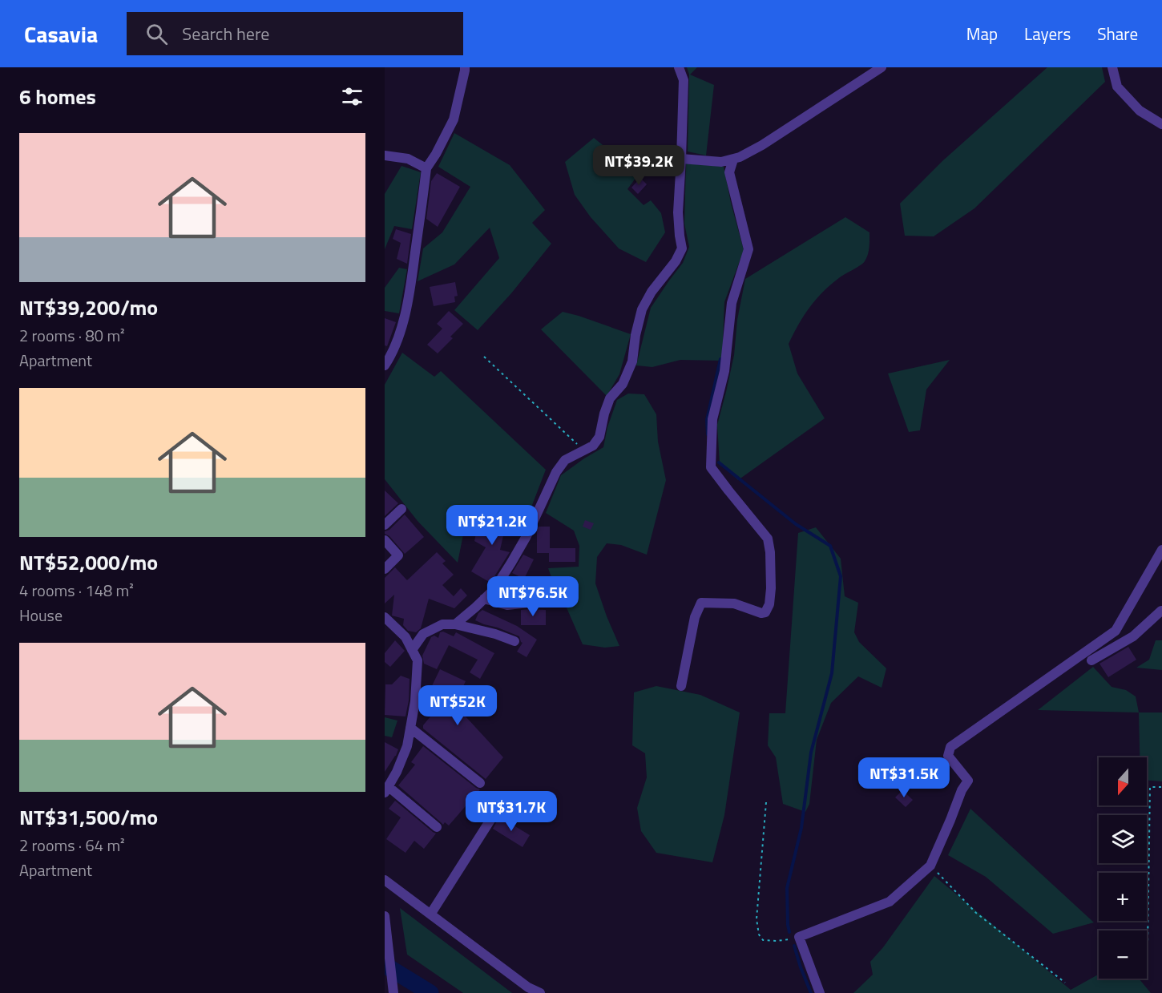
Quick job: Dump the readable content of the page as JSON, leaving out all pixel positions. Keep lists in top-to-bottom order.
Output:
{
  "north": "bottom",
  "page": {
    "header": "Casavia",
    "search": "Search here",
    "nav": ["Map", "Layers", "Share"],
    "heading": "6 homes",
    "list": [
      {
        "name": "NT$39,200/mo",
        "note": "2 rooms · 80 m² · Apartment"
      },
      {
        "name": "NT$52,000/mo",
        "note": "4 rooms · 148 m² · House"
      },
      {
        "name": "NT$31,500/mo",
        "note": "2 rooms · 64 m² · Apartment"
      }
    ],
    "price": [
      "NT$39.2K",
      "NT$21.2K",
      "NT$76.5K",
      "NT$52K",
      "NT$31.5K",
      "NT$31.7K"
    ],
    "map_buttons": ["+", "−"]
  }
}
